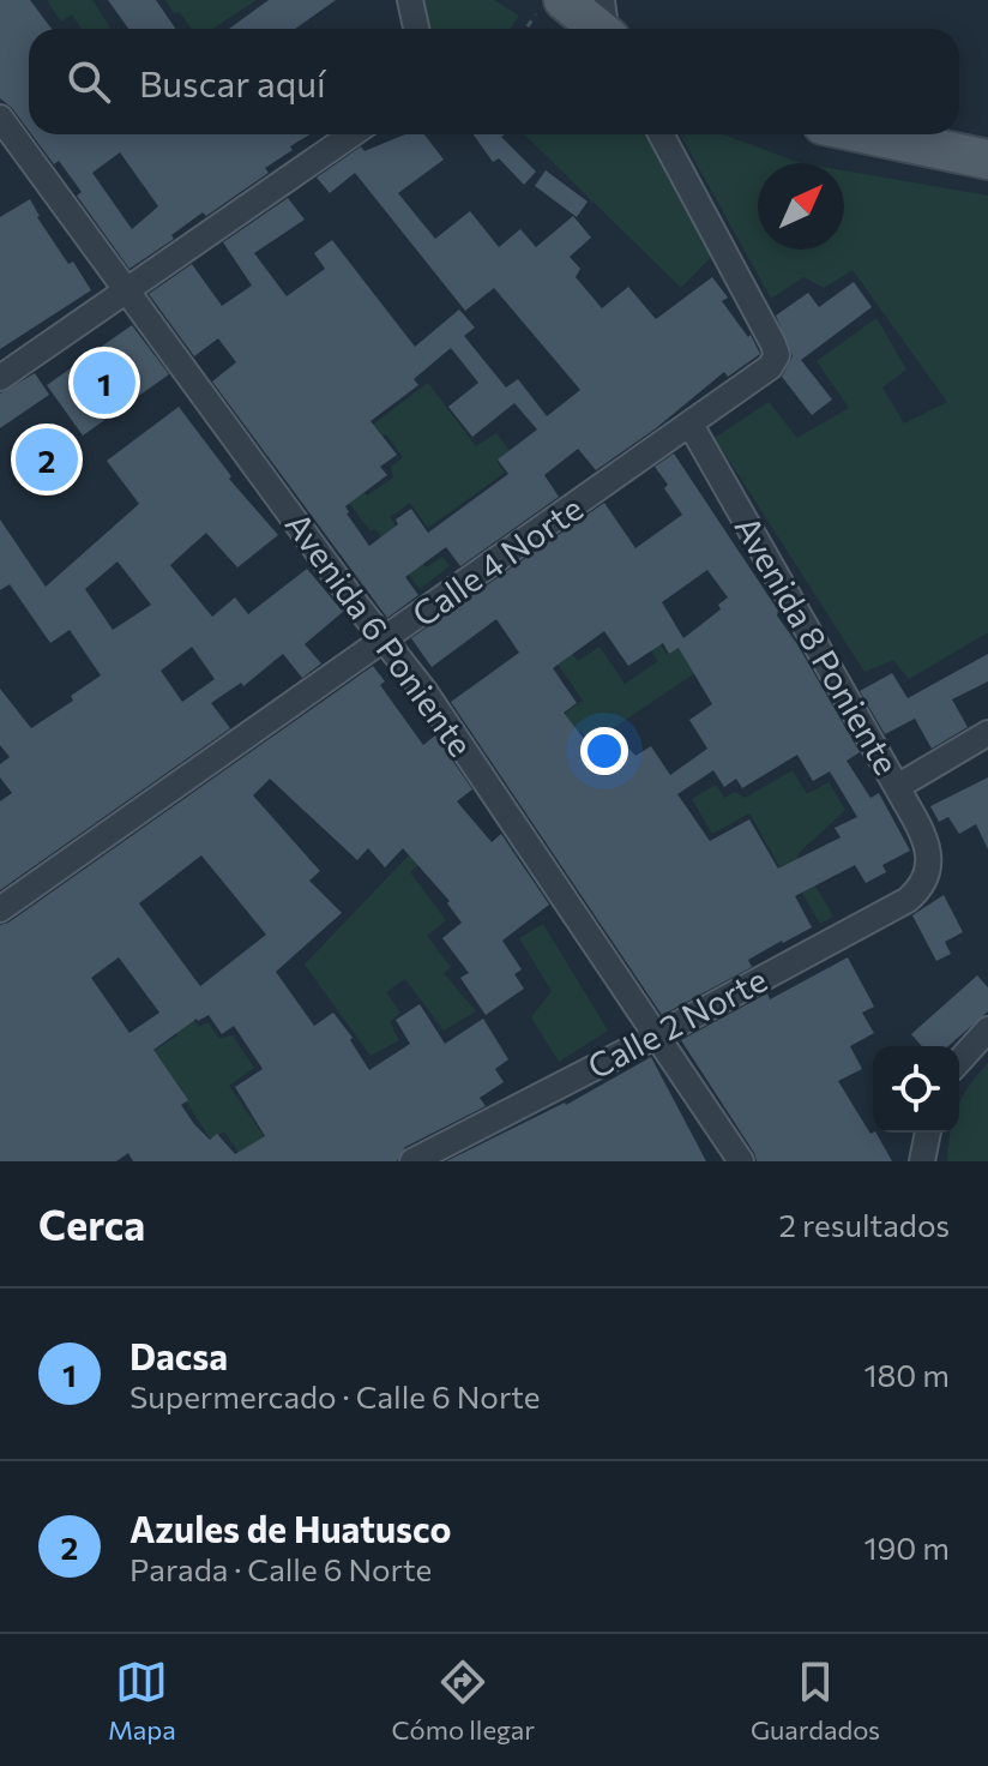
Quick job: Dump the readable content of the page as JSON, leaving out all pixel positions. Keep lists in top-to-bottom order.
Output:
{
  "streets": {
    "street": [
      "Calle 4 Norte",
      "Avenida 6 Poniente",
      "Avenida 8 Poniente",
      "Calle 2 Norte"
    ]
  },
  "crossings": [
    ["Calle 4 Norte", "Avenida 6 Poniente"],
    ["Calle 4 Norte", "Avenida 8 Poniente"],
    ["Avenida 6 Poniente", "Calle 2 Norte"],
    ["Avenida 8 Poniente", "Calle 2 Norte"]
  ],
  "north": "top right",
  "page": {
    "search": "Buscar aquí",
    "pins": ["1", "2"],
    "heading": ["Cerca", "2 resultados"],
    "list": [
      {
        "mark": "1",
        "name": "Dacsa",
        "note": "Supermercado · Calle 6 Norte",
        "value": "180 m"
      },
      {
        "mark": "2",
        "name": "Azules de Huatusco",
        "note": "Parada · Calle 6 Norte",
        "value": "190 m"
      }
    ],
    "nav": ["Mapa", "Cómo llegar", "Guardados"]
  }
}
